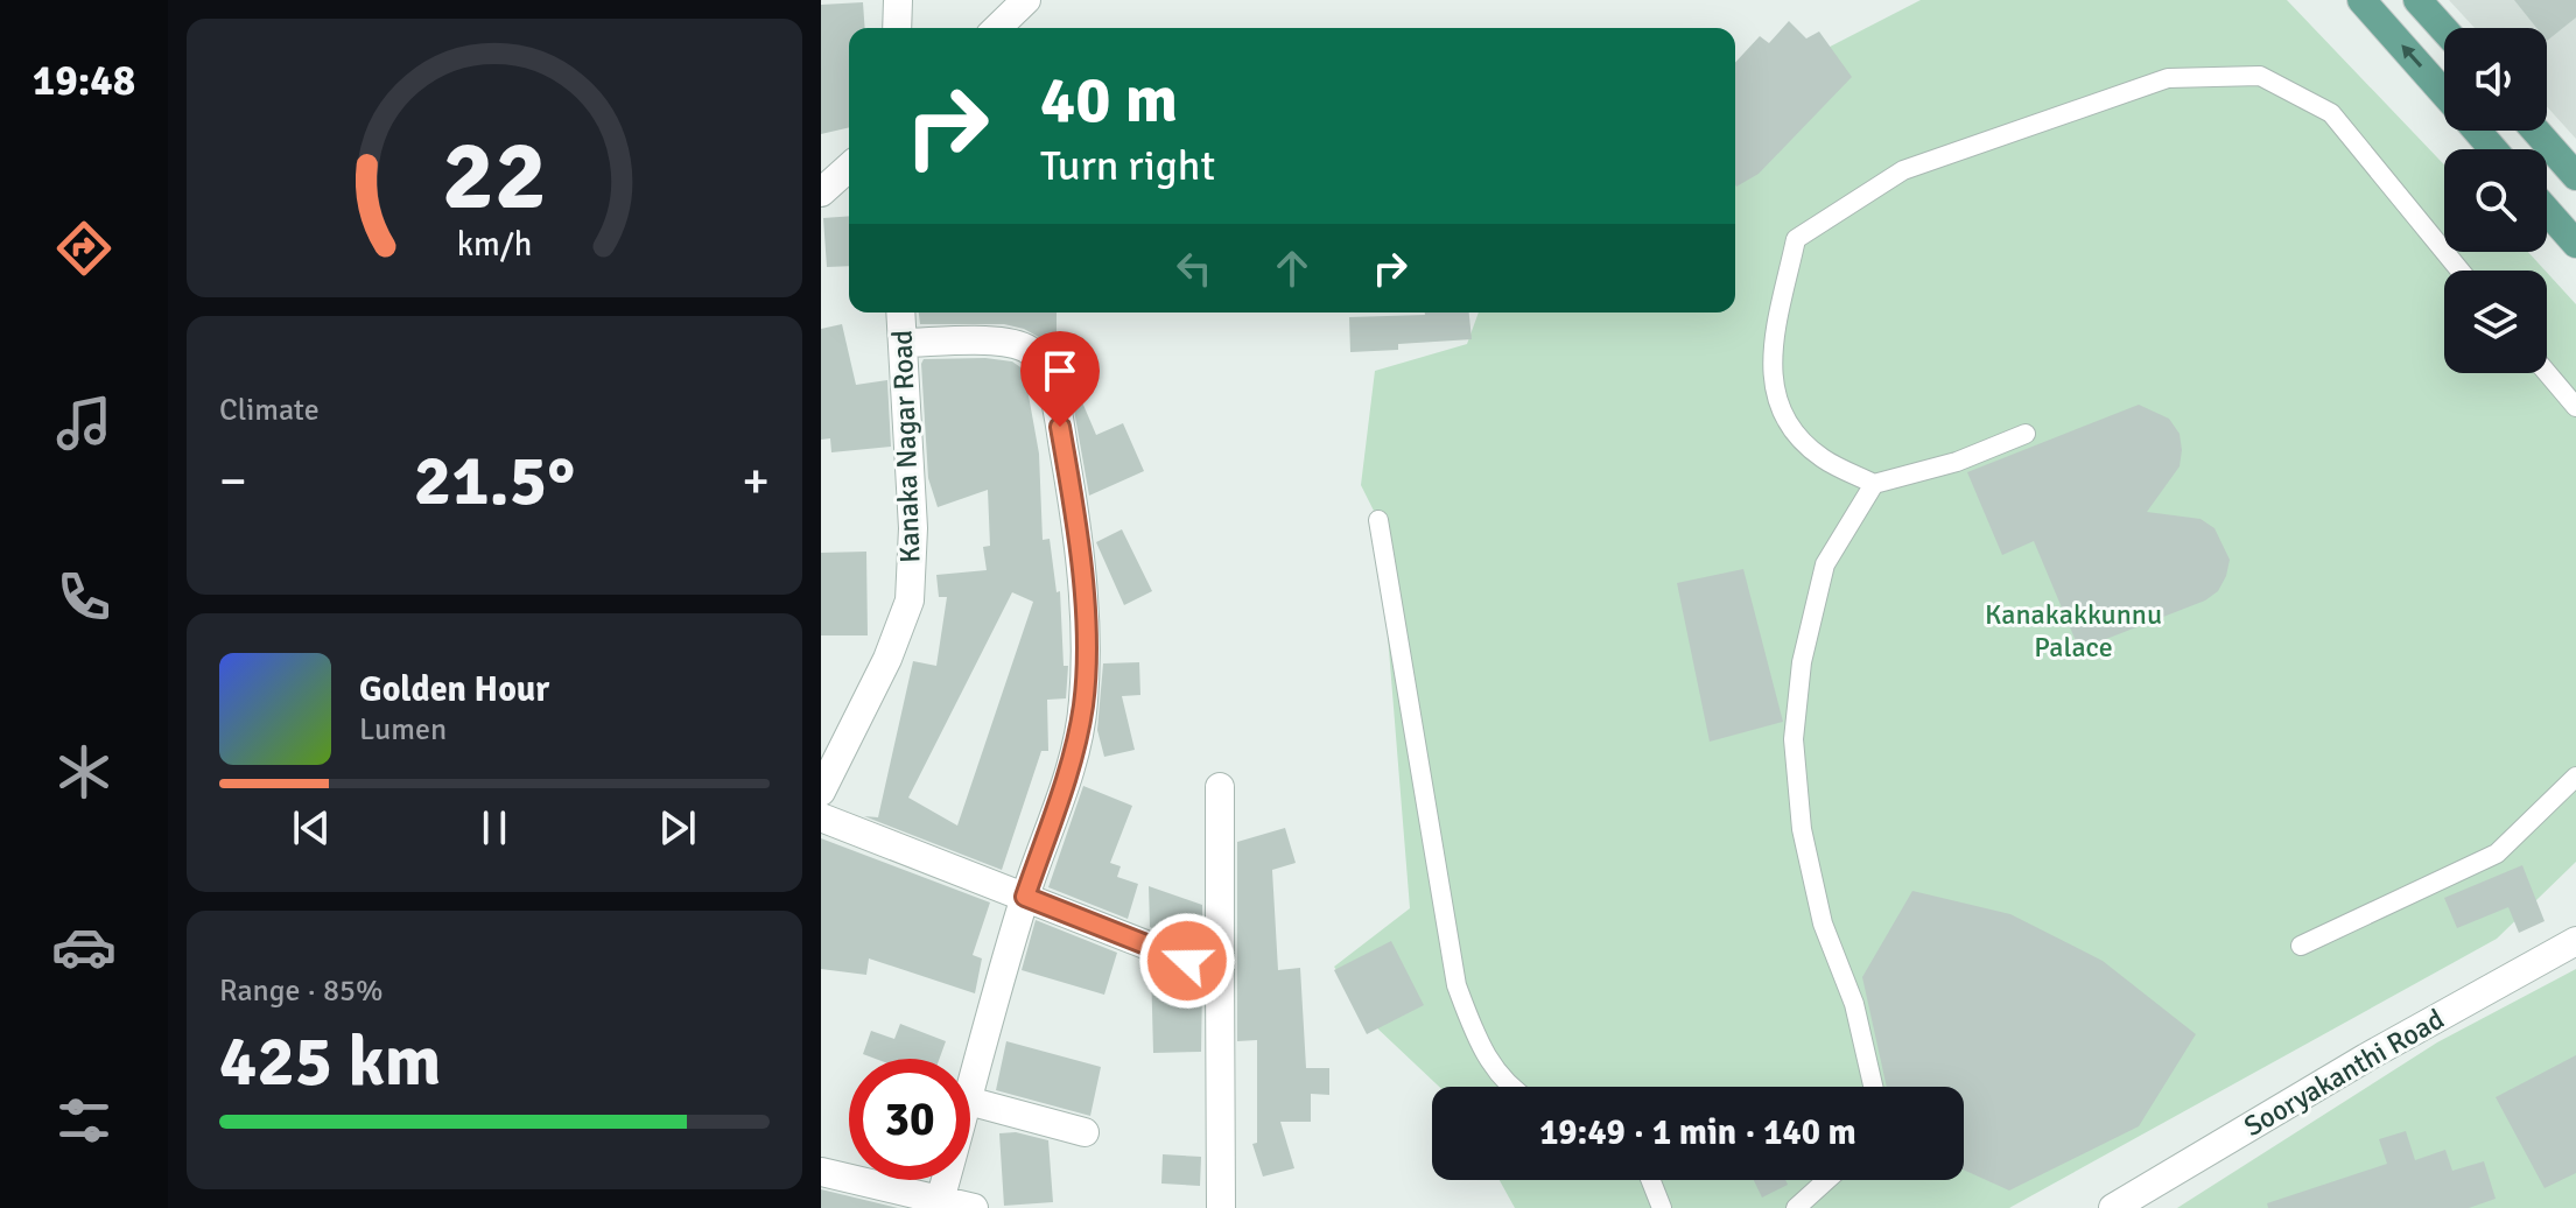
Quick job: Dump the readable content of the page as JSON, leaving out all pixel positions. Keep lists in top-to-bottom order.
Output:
{
  "streets": {
    "street": ["Kanaka Nagar Road", "Sooryakanthi Road"]
  },
  "parks": ["Kanakakkunnu Palace"],
  "page": {
    "tabs": "19:48",
    "turn": ["40 m", "Turn right"],
    "tile": [
      "Climate",
      ["Range · 85%", "425 km"]
    ],
    "heat": ["−", "21.5°", "+"],
    "song": ["Golden Hour", "Lumen"],
    "limit": "30",
    "trip": "19:49 · 1 min · 140 m",
    "gauge": ["22", "km/h"]
  }
}
